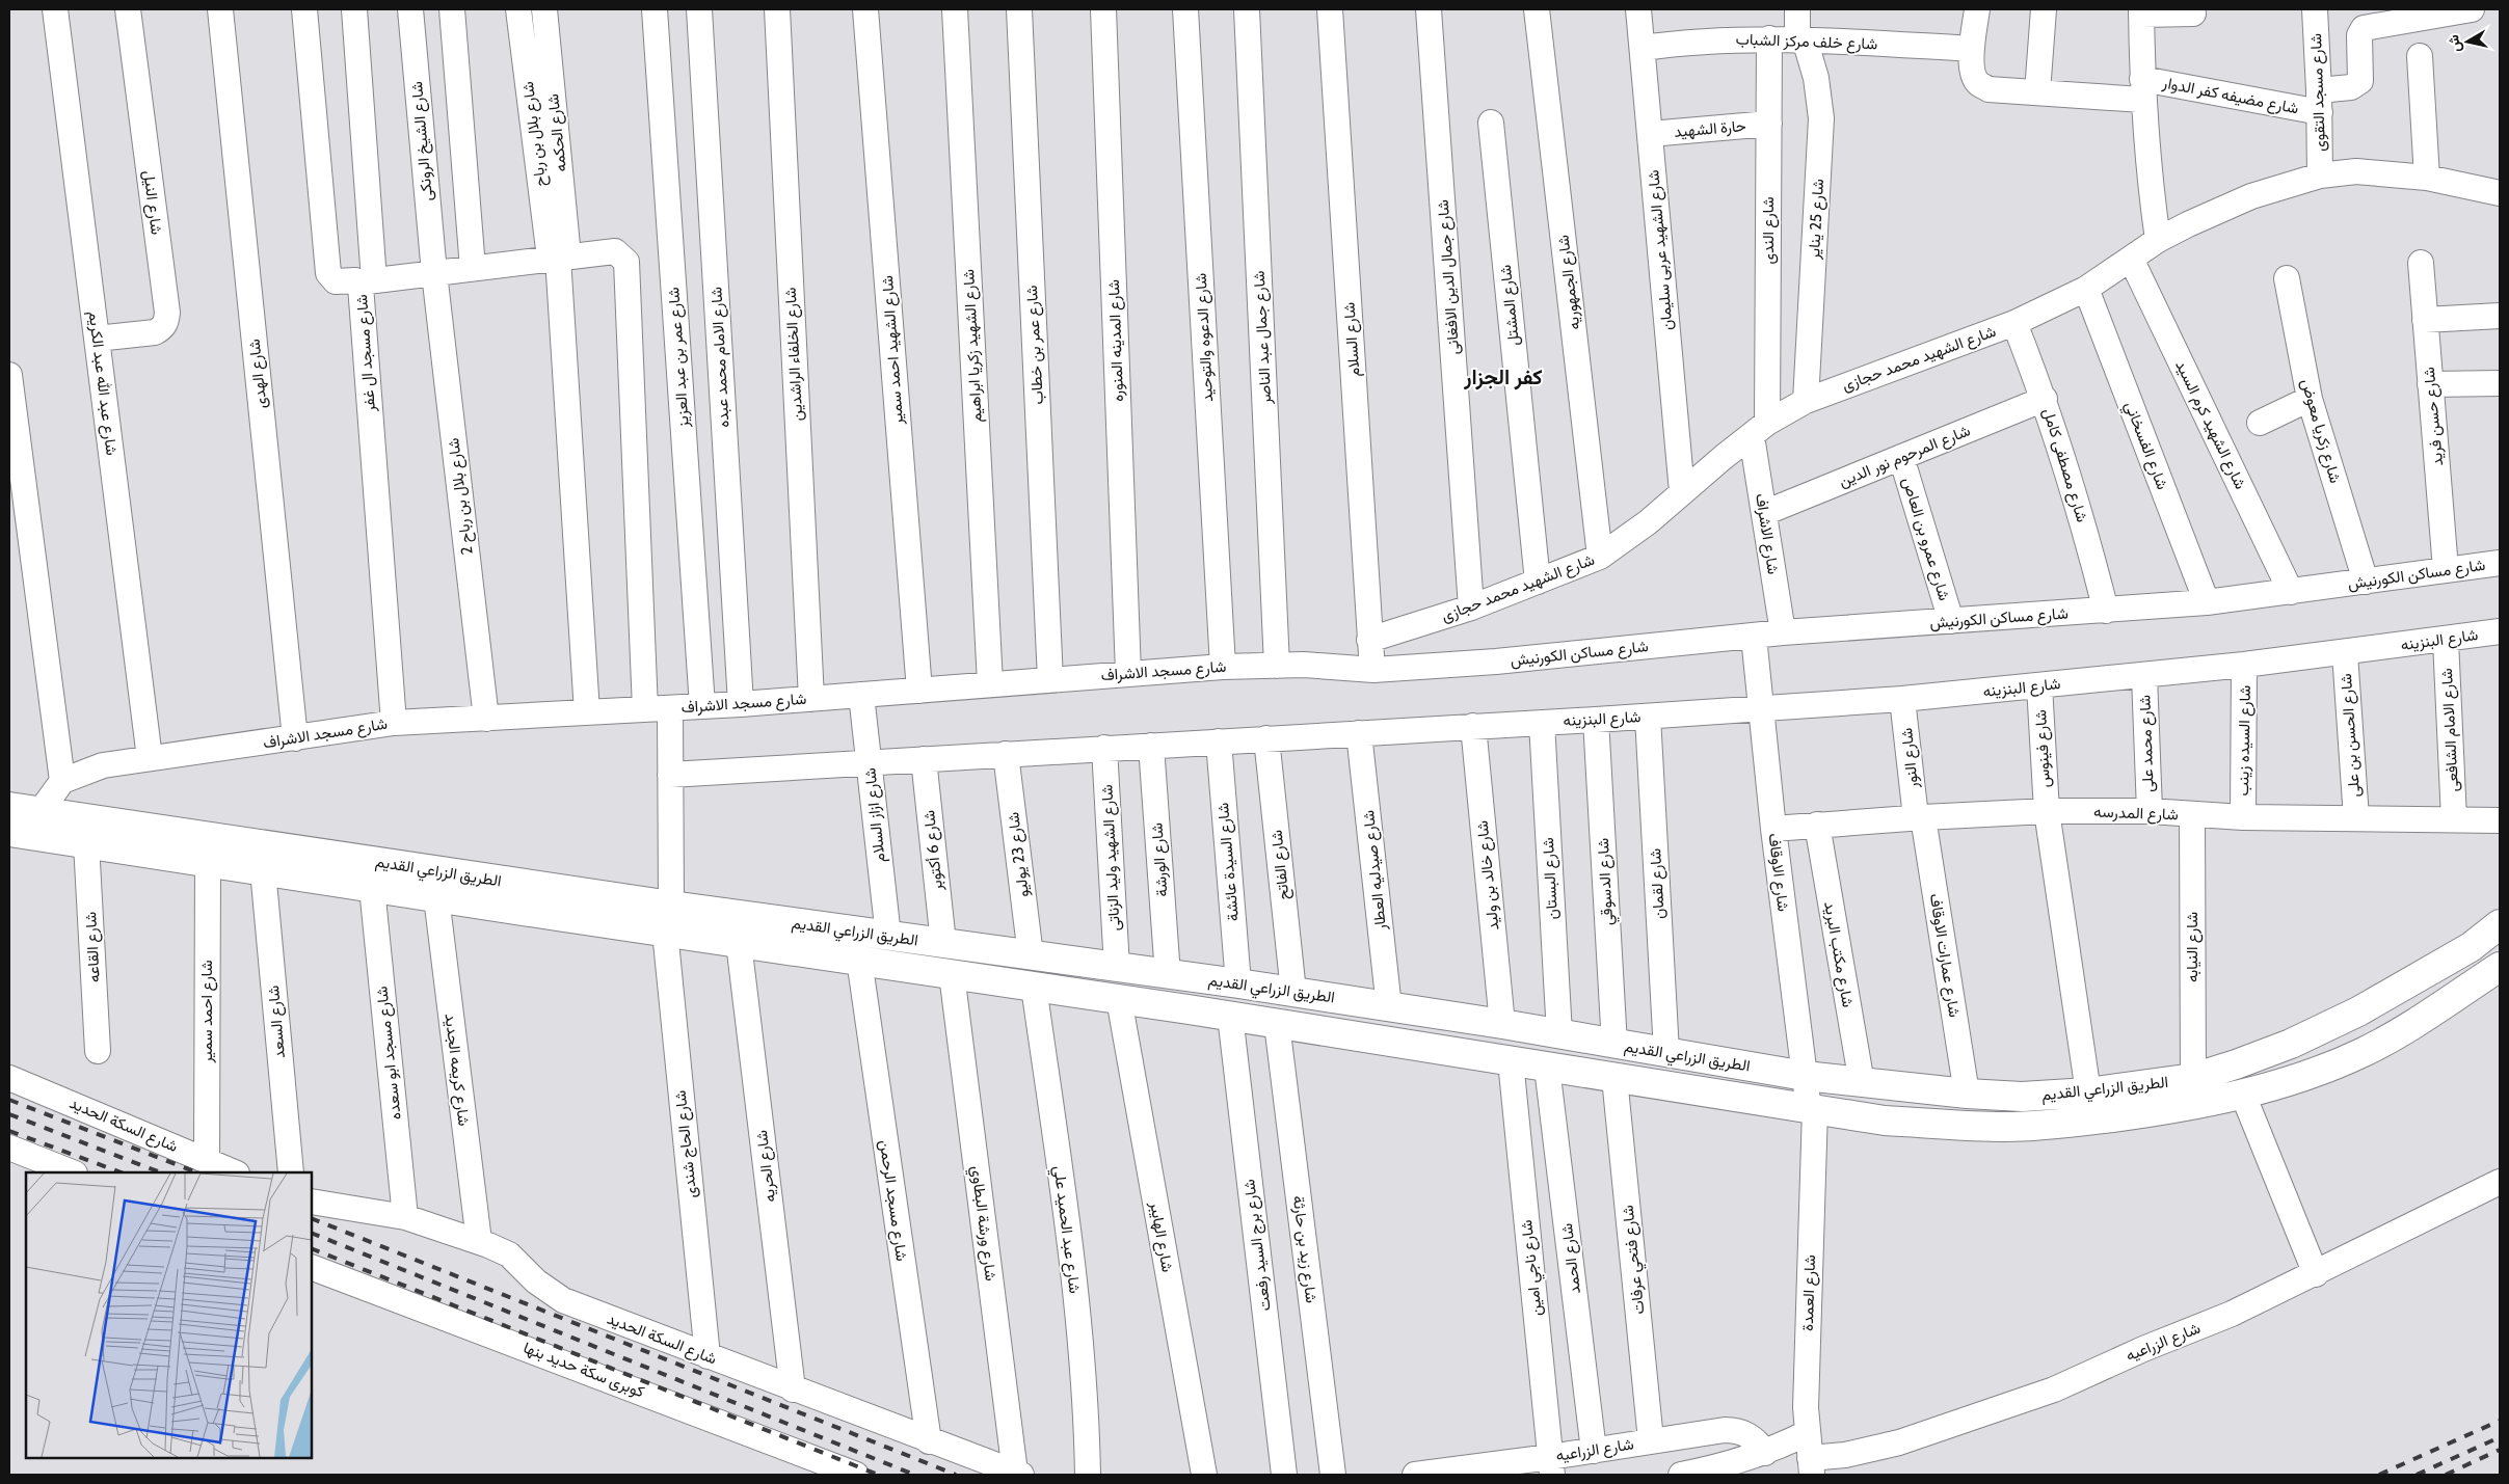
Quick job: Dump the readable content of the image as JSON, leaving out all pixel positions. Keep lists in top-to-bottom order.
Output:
{
  "streets": {
    "main road": ["الطريق الزراعي القديم"],
    "street": [
      "شارع خلف مركز الشباب",
      "شارع مسجد التقوى",
      "شارع مضيفه كفر الدوار",
      "حارة الشهيد",
      "شارع الحكمه",
      "شارع بلال بن رباح",
      "شارع الشيخ الرونكى",
      "شارع النيل",
      "شارع 25 يناير",
      "شارع الندى",
      "شارع الشهيد عربى سليمان",
      "شارع جمال الدين الافغانى",
      "شارع الجمهوريه",
      "شارع المشتل",
      "شارع الدعوه والتوحيد",
      "شارع جمال عبد الناصر",
      "شارع السلام",
      "شارع المدينه المنوره",
      "شارع عمر بن خطاب",
      "شارع الشهيد زكريا ابراهيم",
      "شارع الشهيد احمد سمير",
      "شارع مسجد ال غفر",
      "شارع الخلفاء الراشدين",
      "شارع عمر بن عبد العزيز",
      "شارع الامام محمد عبده",
      "شارع الشهيد محمد حجازى",
      "شارع الهدى",
      "شارع عبد الله عبد الكريم",
      "شارع حسن فريد",
      "شارع الشهيد كرم السيد",
      "شارع زكريا معوض",
      "شارع الفسخاني",
      "شارع المرحوم نور الدين",
      "شارع مصطفى كامل",
      "شارع بلال بن رباح 2",
      "شارع الاشراف",
      "شارع عمرو بن العاص",
      "شارع مساكن الكورنيش",
      "شارع البنزينه",
      "شارع مسجد الاشراف",
      "شارع الامام الشافعى",
      "شارع الحسن بن على",
      "شارع السيده زينب",
      "شارع محمد على",
      "شارع فينوس",
      "شارع النور",
      "شارع المدرسه",
      "شارع ازاز السلام",
      "شارع 6 أكتوبر",
      "شارع 23 يوليو",
      "شارع الشهيد وليد الزناتى",
      "شارع الورشة",
      "شارع السيدة عائشة",
      "شارع الفاتح",
      "شارع صيدليه العطار",
      "شارع الاوقاف",
      "شارع خالد بن وليد",
      "شارع البستان",
      "شارع الدسوقي",
      "شارع لقمان",
      "شارع القاعه",
      "شارع النيابه",
      "شارع مكتب البريد",
      "شارع عمارات الاوقاف",
      "شارع احمد سمير",
      "شارع السعد",
      "شارع مسجد ابو سعده",
      "شارع كريمه الجديد",
      "شارع السكة الحديد",
      "شارع الحاج شندى",
      "شارع الحريه",
      "شارع مسجد الرحمن",
      "شارع ورشة البطاوي",
      "شارع عبد الحميد علي",
      "شارع الهايبر",
      "شارع برج السيد رفعت",
      "شارع زيد بن حارثة",
      "شارع الحمد",
      "شارع فتحي عرفات",
      "شارع ناجي امين",
      "شارع العمدة",
      "شارع الزراعيه",
      "كوبرى سكة حديد بنها"
    ]
  },
  "crossings": [
    ["شارع خلف مركز الشباب", "شارع مضيفه كفر الدوار"],
    ["شارع خلف مركز الشباب", "شارع 25 يناير"],
    ["شارع خلف مركز الشباب", "شارع الندى"],
    ["شارع خلف مركز الشباب", "شارع الشهيد عربى سليمان"],
    ["شارع مسجد التقوى", "شارع مضيفه كفر الدوار"],
    ["شارع مسجد التقوى", "شارع الشهيد محمد حجازى"],
    ["حارة الشهيد", "شارع الندى"],
    ["حارة الشهيد", "شارع الشهيد عربى سليمان"],
    ["شارع الحكمه", "شارع بلال بن رباح"],
    ["شارع الشيخ الرونكى", "شارع بلال بن رباح 2"],
    ["شارع النيل", "شارع عبد الله عبد الكريم"],
    ["شارع 25 يناير", "شارع الشهيد محمد حجازى"],
    ["شارع الندى", "شارع الشهيد محمد حجازى"],
    ["شارع الندى", "شارع الاشراف"],
    ["شارع الشهيد عربى سليمان", "شارع الشهيد محمد حجازى"],
    ["شارع جمال الدين الافغانى", "شارع الشهيد محمد حجازى"],
    ["شارع الجمهوريه", "شارع الشهيد محمد حجازى"],
    ["شارع المشتل", "شارع الشهيد محمد حجازى"],
    ["شارع الدعوه والتوحيد", "شارع مسجد الاشراف"],
    ["شارع جمال عبد الناصر", "شارع مسجد الاشراف"],
    ["شارع السلام", "شارع الشهيد محمد حجازى"],
    ["شارع السلام", "شارع مسجد الاشراف"],
    ["شارع المدينه المنوره", "شارع مسجد الاشراف"],
    ["شارع عمر بن خطاب", "شارع مسجد الاشراف"],
    ["شارع الشهيد زكريا ابراهيم", "شارع مسجد الاشراف"],
    ["شارع الشهيد احمد سمير", "شارع مسجد الاشراف"],
    ["شارع مسجد ال غفر", "شارع مسجد الاشراف"],
    ["شارع الخلفاء الراشدين", "شارع مسجد الاشراف"],
    ["شارع عمر بن عبد العزيز", "شارع مسجد الاشراف"],
    ["شارع الامام محمد عبده", "شارع مسجد الاشراف"],
    ["شارع الشهيد محمد حجازى", "شارع الشهيد كرم السيد"],
    ["شارع الشهيد محمد حجازى", "شارع الفسخاني"],
    ["شارع الشهيد محمد حجازى", "شارع مصطفى كامل"],
    ["شارع الشهيد محمد حجازى", "شارع الاشراف"],
    ["شارع الهدى", "شارع مسجد الاشراف"],
    ["شارع عبد الله عبد الكريم", "شارع مسجد الاشراف"],
    ["شارع حسن فريد", "شارع مساكن الكورنيش"],
    ["شارع الشهيد كرم السيد", "شارع مساكن الكورنيش"],
    ["شارع زكريا معوض", "شارع مساكن الكورنيش"],
    ["شارع الفسخاني", "شارع مساكن الكورنيش"],
    ["شارع المرحوم نور الدين", "شارع مصطفى كامل"],
    ["شارع المرحوم نور الدين", "شارع الاشراف"],
    ["شارع المرحوم نور الدين", "شارع عمرو بن العاص"],
    ["شارع مصطفى كامل", "شارع مساكن الكورنيش"],
    ["شارع بلال بن رباح 2", "شارع مسجد الاشراف"],
    ["شارع الاشراف", "شارع مساكن الكورنيش"],
    ["شارع عمرو بن العاص", "شارع مساكن الكورنيش"],
    ["شارع مساكن الكورنيش", "شارع مسجد الاشراف"],
    ["شارع مساكن الكورنيش", "شارع الاوقاف"],
    ["شارع البنزينه", "شارع الامام الشافعى"],
    ["شارع البنزينه", "شارع الحسن بن على"],
    ["شارع البنزينه", "شارع السيده زينب"],
    ["شارع البنزينه", "شارع محمد على"],
    ["شارع البنزينه", "شارع فينوس"],
    ["شارع البنزينه", "شارع النور"],
    ["شارع البنزينه", "شارع الاوقاف"],
    ["شارع البنزينه", "شارع البستان"],
    ["شارع البنزينه", "شارع الدسوقي"],
    ["شارع البنزينه", "شارع لقمان"],
    ["شارع مسجد الاشراف", "شارع ازاز السلام"],
    ["شارع مسجد الاشراف", "شارع الحاج شندى"],
    ["شارع الامام الشافعى", "شارع المدرسه"],
    ["شارع الحسن بن على", "شارع المدرسه"],
    ["شارع السيده زينب", "شارع المدرسه"],
    ["شارع محمد على", "شارع المدرسه"],
    ["شارع فينوس", "شارع المدرسه"],
    ["شارع فينوس", "الطريق الزراعي القديم"],
    ["شارع النور", "شارع المدرسه"],
    ["شارع النور", "شارع عمارات الاوقاف"],
    ["شارع المدرسه", "شارع الاوقاف"],
    ["شارع المدرسه", "شارع النيابه"],
    ["شارع المدرسه", "شارع مكتب البريد"],
    ["شارع المدرسه", "شارع عمارات الاوقاف"],
    ["شارع ازاز السلام", "الطريق الزراعي القديم"],
    ["شارع 6 أكتوبر", "الطريق الزراعي القديم"],
    ["شارع 23 يوليو", "الطريق الزراعي القديم"],
    ["شارع الشهيد وليد الزناتى", "الطريق الزراعي القديم"],
    ["شارع الورشة", "الطريق الزراعي القديم"],
    ["شارع السيدة عائشة", "الطريق الزراعي القديم"],
    ["شارع الفاتح", "الطريق الزراعي القديم"],
    ["شارع صيدليه العطار", "الطريق الزراعي القديم"],
    ["الطريق الزراعي القديم", "شارع الاوقاف"],
    ["الطريق الزراعي القديم", "شارع خالد بن وليد"],
    ["الطريق الزراعي القديم", "شارع البستان"],
    ["الطريق الزراعي القديم", "شارع الدسوقي"],
    ["الطريق الزراعي القديم", "شارع لقمان"],
    ["الطريق الزراعي القديم", "شارع القاعه"],
    ["الطريق الزراعي القديم", "شارع النيابه"],
    ["الطريق الزراعي القديم", "شارع مكتب البريد"],
    ["الطريق الزراعي القديم", "شارع عمارات الاوقاف"],
    ["الطريق الزراعي القديم", "شارع احمد سمير"],
    ["الطريق الزراعي القديم", "شارع السعد"],
    ["الطريق الزراعي القديم", "شارع مسجد ابو سعده"],
    ["الطريق الزراعي القديم", "شارع كريمه الجديد"],
    ["الطريق الزراعي القديم", "شارع الحاج شندى"],
    ["الطريق الزراعي القديم", "شارع الحريه"],
    ["الطريق الزراعي القديم", "شارع مسجد الرحمن"],
    ["الطريق الزراعي القديم", "شارع ورشة البطاوي"],
    ["الطريق الزراعي القديم", "شارع عبد الحميد علي"],
    ["الطريق الزراعي القديم", "شارع الهايبر"],
    ["الطريق الزراعي القديم", "شارع برج السيد رفعت"],
    ["الطريق الزراعي القديم", "شارع زيد بن حارثة"],
    ["الطريق الزراعي القديم", "شارع الحمد"],
    ["الطريق الزراعي القديم", "شارع فتحي عرفات"],
    ["الطريق الزراعي القديم", "شارع ناجي امين"],
    ["الطريق الزراعي القديم", "شارع العمدة"],
    ["شارع الاوقاف", "شارع العمدة"],
    ["شارع احمد سمير", "شارع السكة الحديد"],
    ["شارع مسجد ابو سعده", "شارع السكة الحديد"],
    ["شارع كريمه الجديد", "شارع السكة الحديد"],
    ["شارع السكة الحديد", "شارع الحاج شندى"],
    ["شارع السكة الحديد", "شارع الحريه"],
    ["شارع السكة الحديد", "شارع مسجد الرحمن"],
    ["شارع السكة الحديد", "شارع ورشة البطاوي"],
    ["شارع الحمد", "شارع الزراعيه"],
    ["شارع فتحي عرفات", "شارع الزراعيه"],
    ["شارع ناجي امين", "شارع الزراعيه"],
    ["شارع العمدة", "شارع الزراعيه"]
  ],
  "districts": ["كفر الجزار"],
  "north": "left"
}
